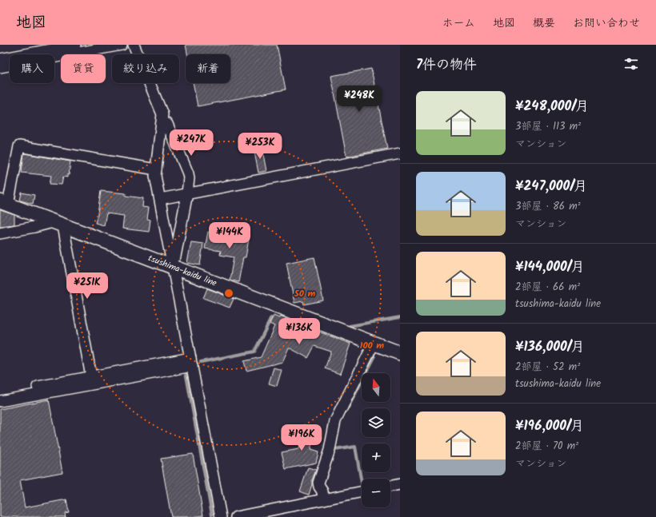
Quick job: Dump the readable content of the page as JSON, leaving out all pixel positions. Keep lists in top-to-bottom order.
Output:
{
  "streets": {
    "main road": ["tsushima-kaidu line"]
  },
  "north": "top",
  "page": {
    "header": "地図",
    "nav": [
      "ホーム",
      "地図",
      "概要",
      "お問い合わせ"
    ],
    "heading": "7件の物件",
    "chip": [
      "購入",
      "賃貸",
      "絞り込み",
      "新着"
    ],
    "list": [
      {
        "name": "¥248,000/月",
        "note": "3部屋 · 113 m² · マンション"
      },
      {
        "name": "¥247,000/月",
        "note": "3部屋 · 86 m² · マンション"
      },
      {
        "name": "¥144,000/月",
        "note": "2部屋 · 66 m² · tsushima-kaidu line"
      },
      {
        "name": "¥136,000/月",
        "note": "2部屋 · 52 m² · tsushima-kaidu line"
      },
      {
        "name": "¥196,000/月",
        "note": "2部屋 · 70 m² · マンション"
      }
    ],
    "price": [
      "¥248K",
      "¥247K",
      "¥253K",
      "¥144K",
      "¥251K",
      "¥136K",
      "¥196K"
    ],
    "map_buttons": ["+", "−"]
  },
  "rings": ["50 m", "100 m"]
}
